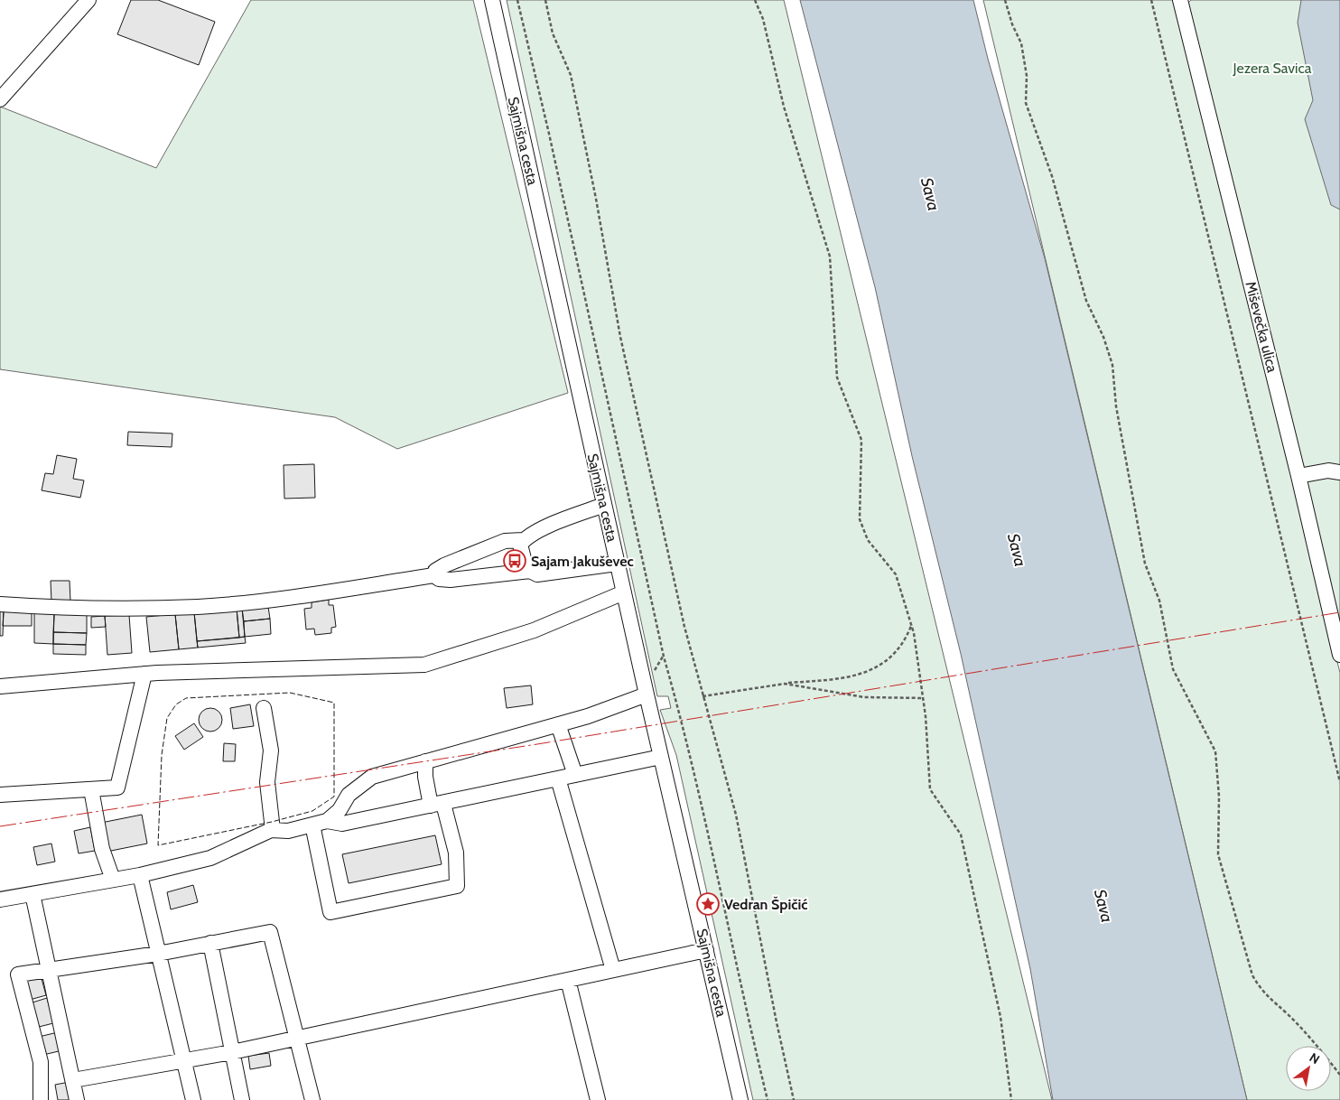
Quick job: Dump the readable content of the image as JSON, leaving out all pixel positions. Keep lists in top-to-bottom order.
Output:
{
  "streets": {
    "street": ["Sajmišna cesta", "Miševečka ulica"]
  },
  "water": ["Sava"],
  "parks": ["Jezera Savica"],
  "places": {
    "bus stop": ["Sajam Jakuševec"],
    "place": ["Vedran Špičić"]
  },
  "north": "top right"
}
